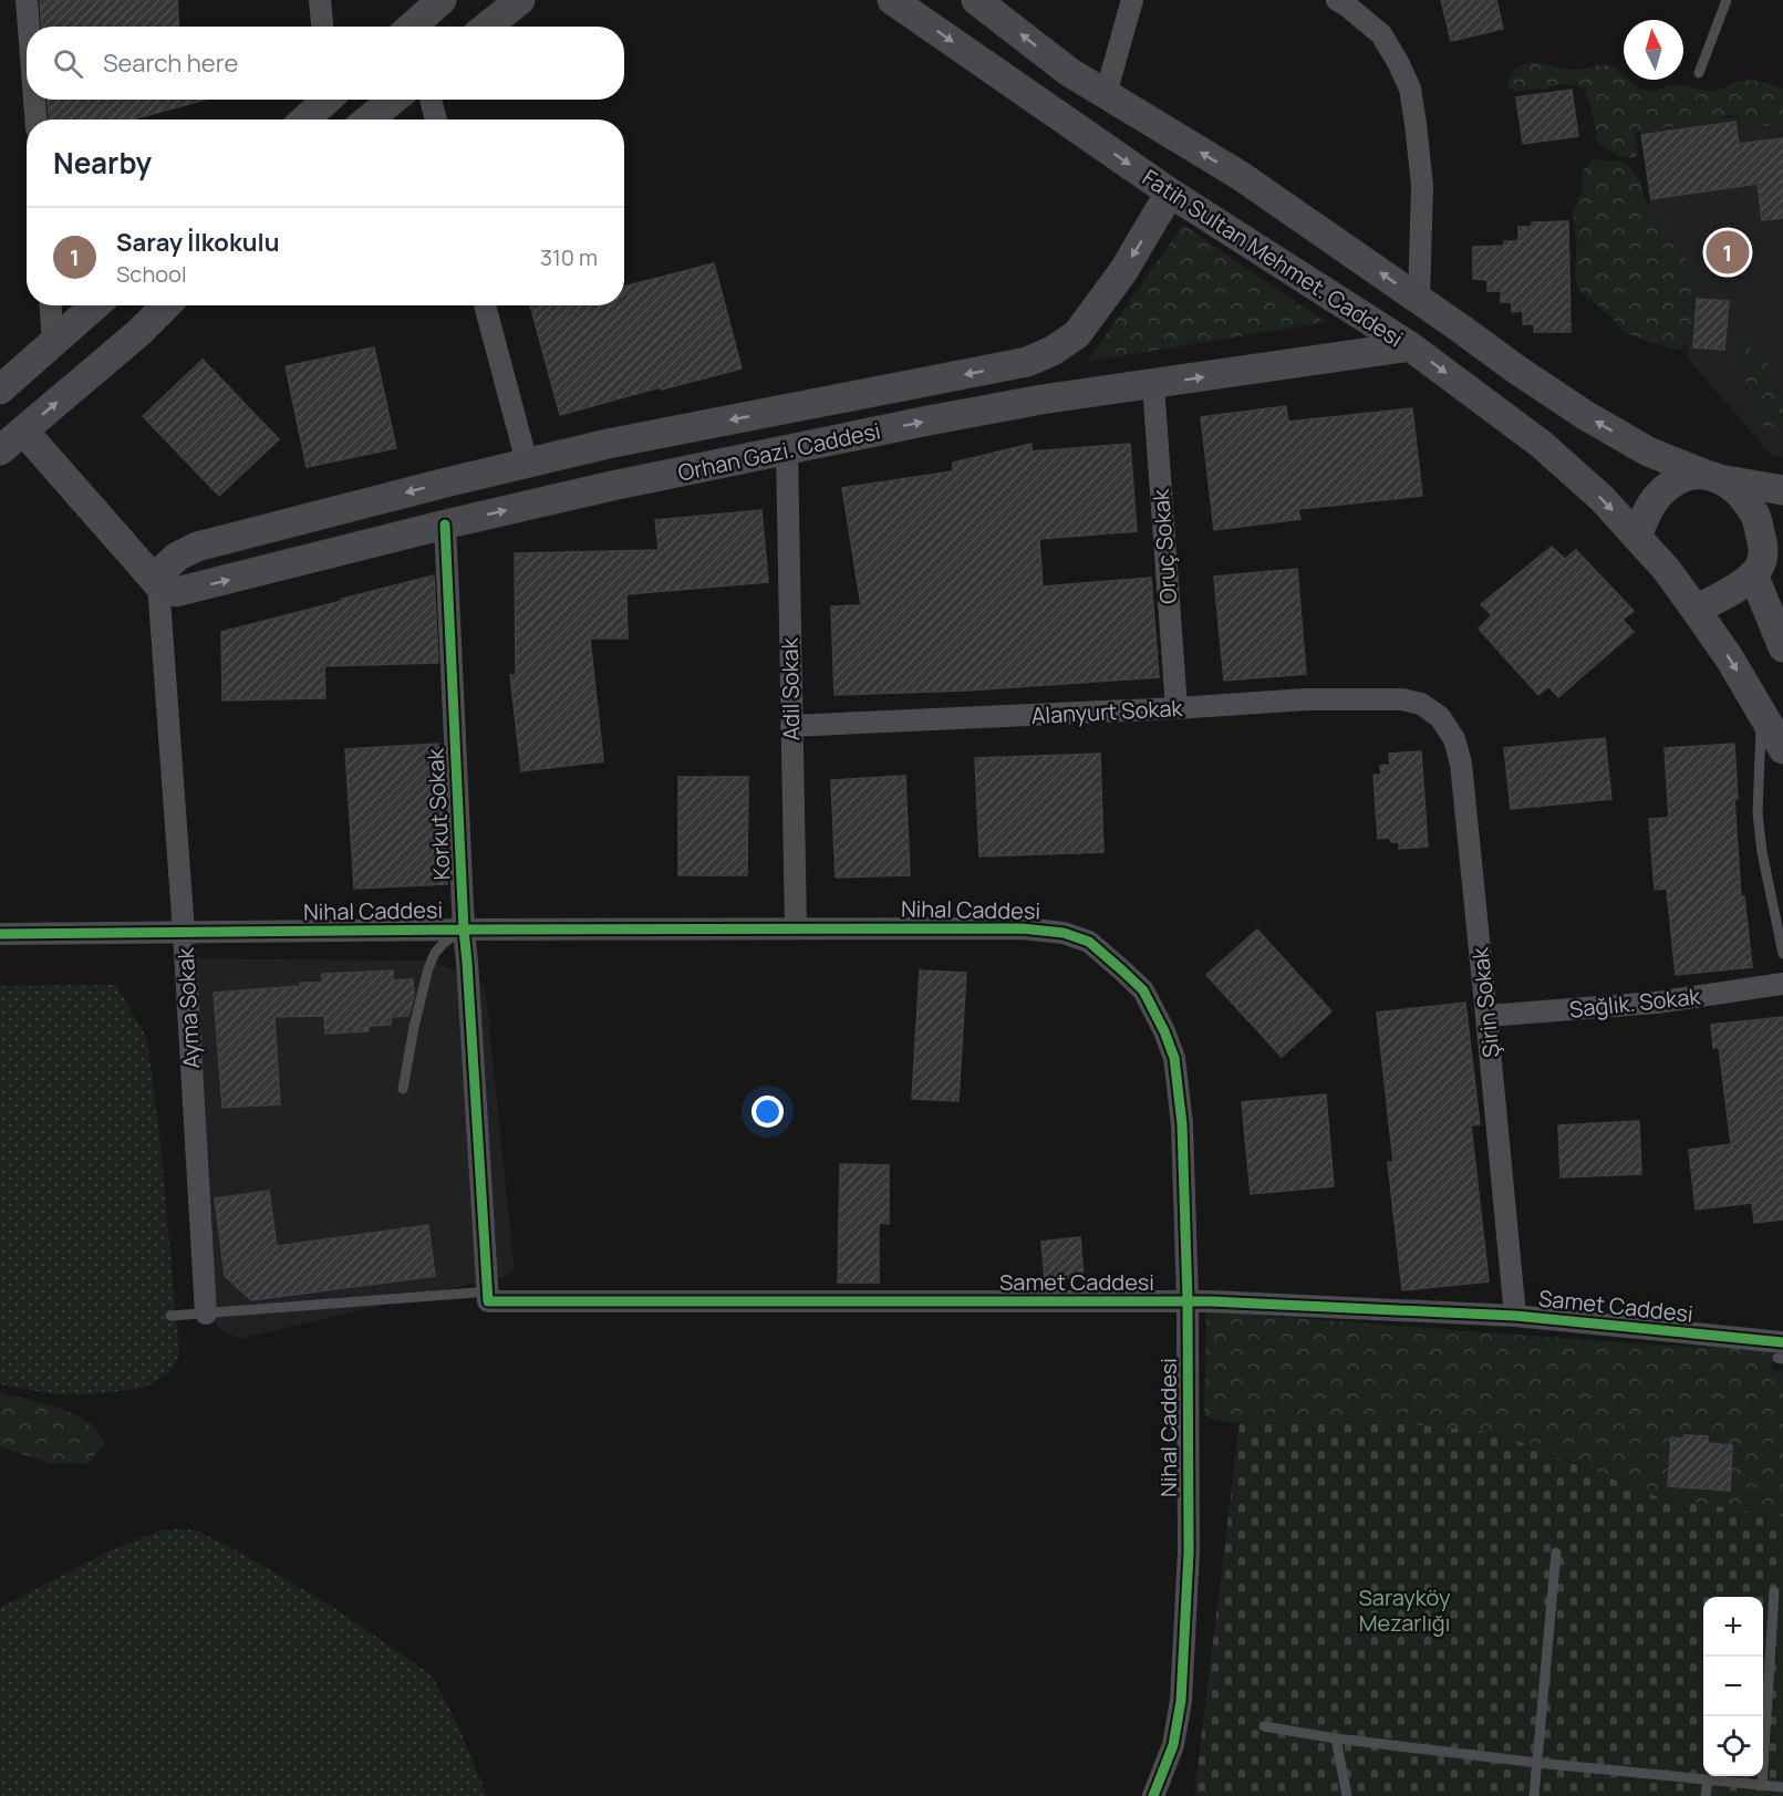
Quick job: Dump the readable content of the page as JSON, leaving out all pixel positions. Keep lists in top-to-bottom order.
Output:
{
  "streets": {
    "street": [
      "Fatih Sultan Mehmet. Caddesi",
      "Orhan Gazi. Caddesi",
      "Oruç Sokak",
      "Adil Sokak",
      "Alanyurt Sokak",
      "Korkut Sokak",
      "Nihal Caddesi",
      "Şirin Sokak",
      "Sağlık. Sokak",
      "Ayma Sokak",
      "Samet Caddesi"
    ]
  },
  "crossings": [
    ["Fatih Sultan Mehmet. Caddesi", "Orhan Gazi. Caddesi"],
    ["Orhan Gazi. Caddesi", "Oruç Sokak"],
    ["Orhan Gazi. Caddesi", "Adil Sokak"],
    ["Orhan Gazi. Caddesi", "Korkut Sokak"],
    ["Orhan Gazi. Caddesi", "Ayma Sokak"],
    ["Oruç Sokak", "Alanyurt Sokak"],
    ["Adil Sokak", "Alanyurt Sokak"],
    ["Adil Sokak", "Nihal Caddesi"],
    ["Alanyurt Sokak", "Şirin Sokak"],
    ["Korkut Sokak", "Nihal Caddesi"],
    ["Korkut Sokak", "Samet Caddesi"],
    ["Nihal Caddesi", "Ayma Sokak"],
    ["Nihal Caddesi", "Samet Caddesi"],
    ["Şirin Sokak", "Sağlık. Sokak"],
    ["Şirin Sokak", "Samet Caddesi"]
  ],
  "parks": ["Sarayköy Mezarlığı"],
  "north": "top",
  "page": {
    "search": "Search here",
    "heading": "Nearby",
    "list": [
      {
        "mark": "1",
        "name": "Saray İlkokulu",
        "note": "School",
        "value": "310 m"
      }
    ],
    "pins": "1",
    "map_buttons": ["+", "−"]
  }
}
